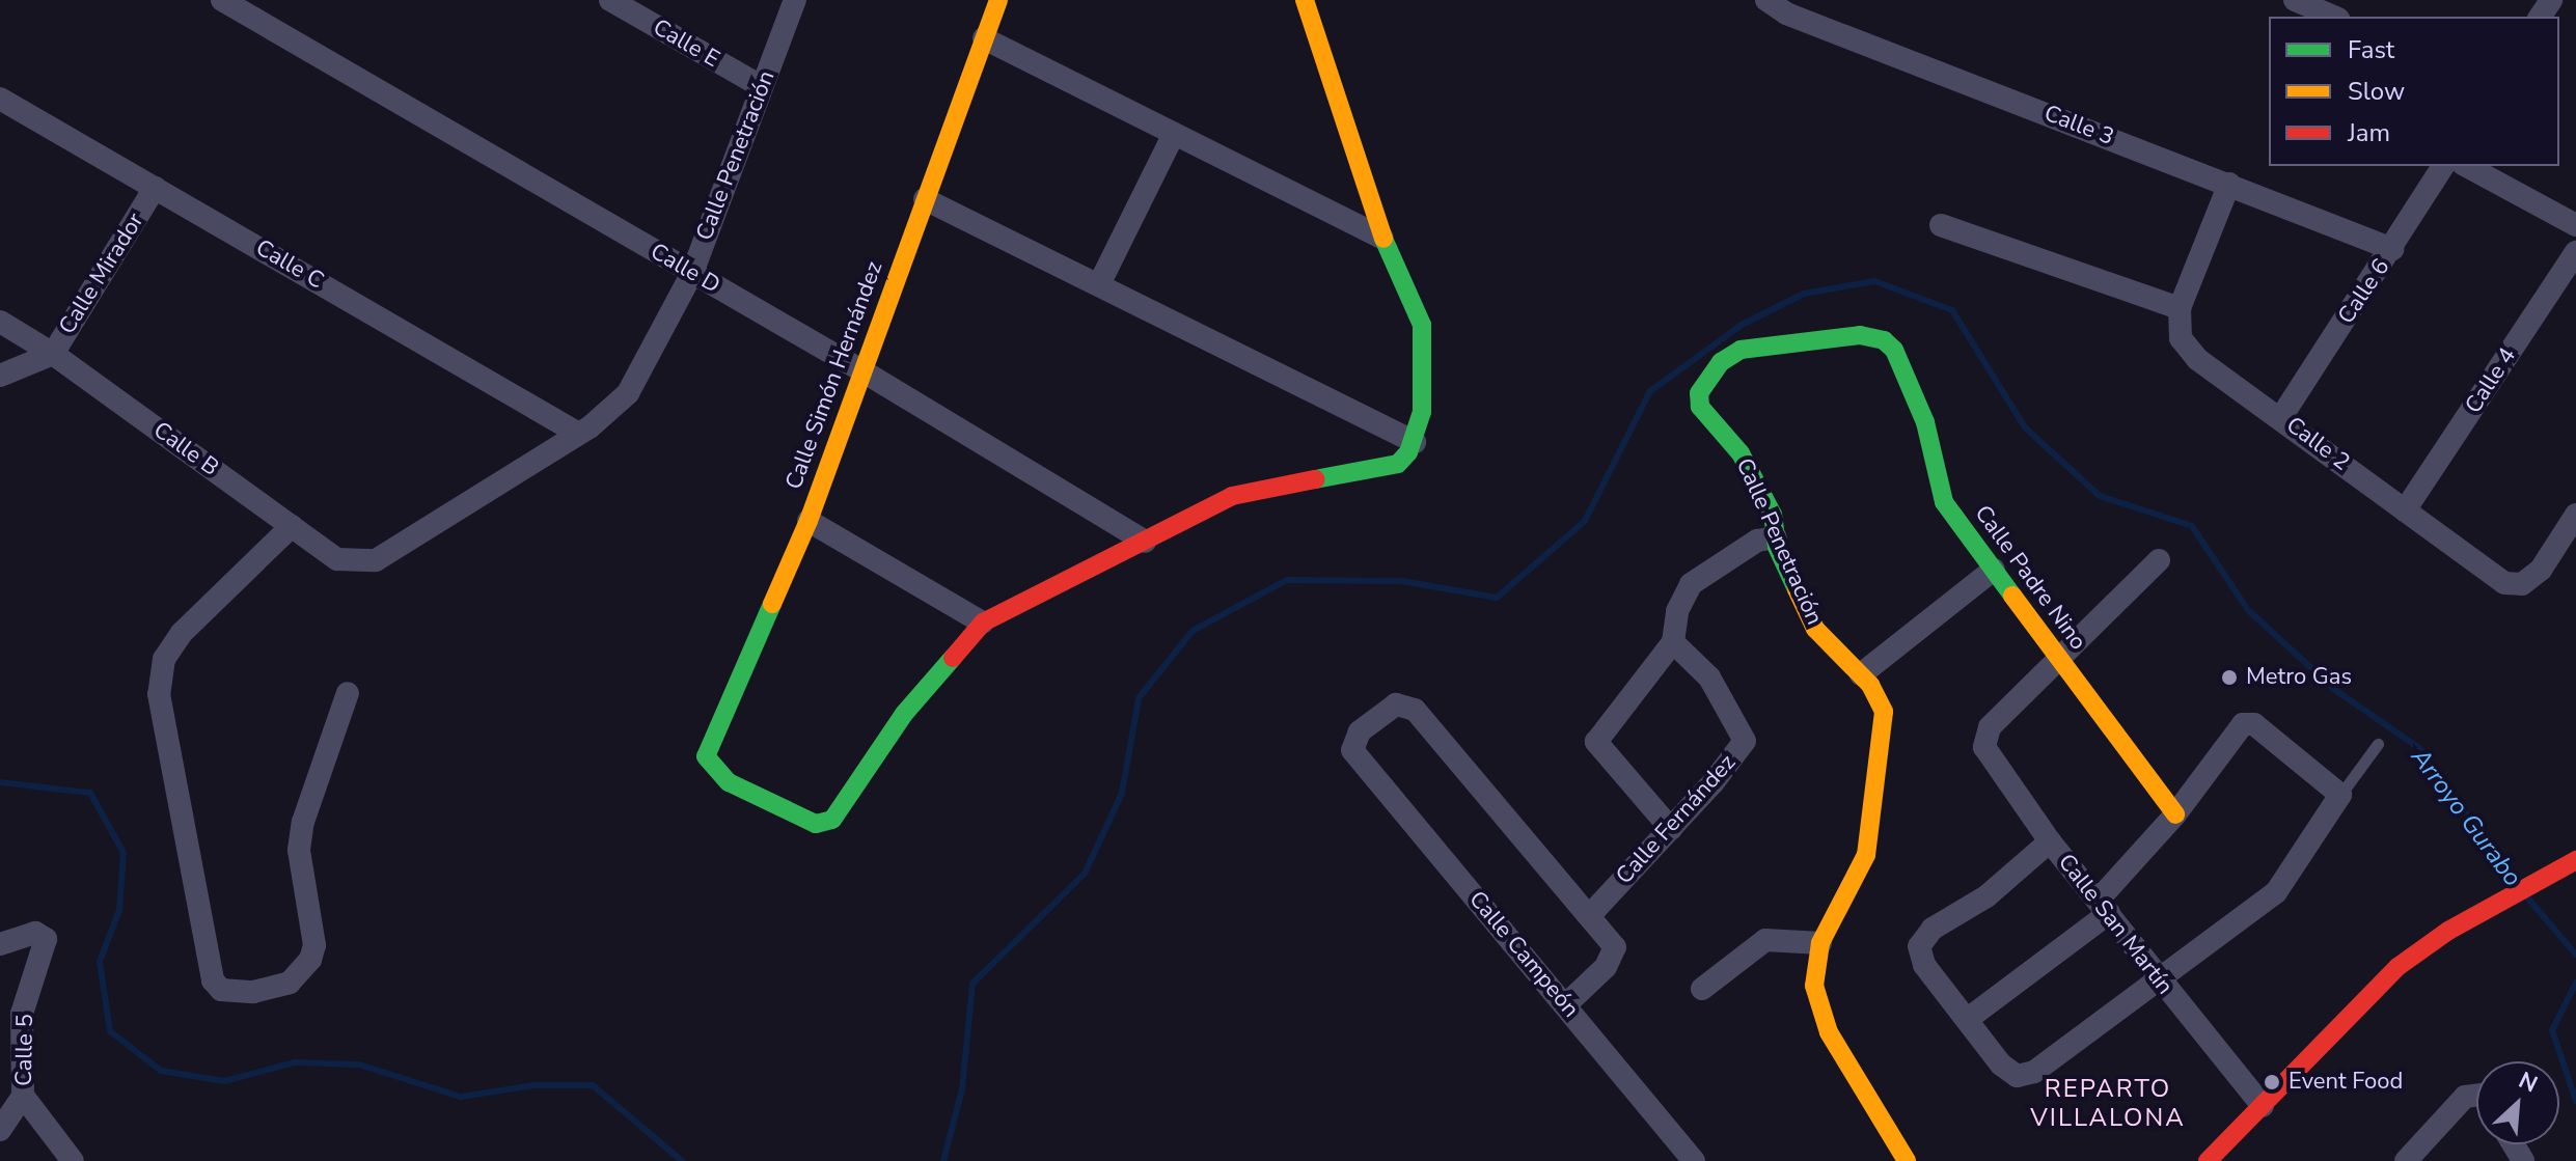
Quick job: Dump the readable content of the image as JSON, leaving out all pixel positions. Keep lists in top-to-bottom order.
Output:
{
  "streets": {
    "street": [
      "Calle E",
      "Calle 3",
      "Calle Penetración",
      "Calle C",
      "Calle D",
      "Calle Mirador",
      "Calle 6",
      "Calle Simón Hernández",
      "Calle 4",
      "Calle 2",
      "Calle B",
      "Calle Padre Nino",
      "Calle Fernández",
      "Calle San Martín",
      "Calle Campeón",
      "Calle 5"
    ]
  },
  "crossings": [
    ["Calle E", "Calle Penetración"],
    ["Calle 3", "Calle 6"],
    ["Calle Penetración", "Calle C"],
    ["Calle Penetración", "Calle D"],
    ["Calle Penetración", "Calle B"],
    ["Calle Penetración", "Calle Padre Nino"],
    ["Calle C", "Calle Mirador"],
    ["Calle D", "Calle Simón Hernández"],
    ["Calle Mirador", "Calle B"],
    ["Calle 6", "Calle 2"],
    ["Calle 4", "Calle 2"],
    ["Calle Padre Nino", "Calle San Martín"],
    ["Calle Fernández", "Calle Campeón"]
  ],
  "districts": ["REPARTO VILLALONA"],
  "water": ["Arroyo Gurabo"],
  "places": ["Metro Gas", "Event Food"],
  "legend": ["Fast", "Slow", "Jam"],
  "north": "top right"
}
